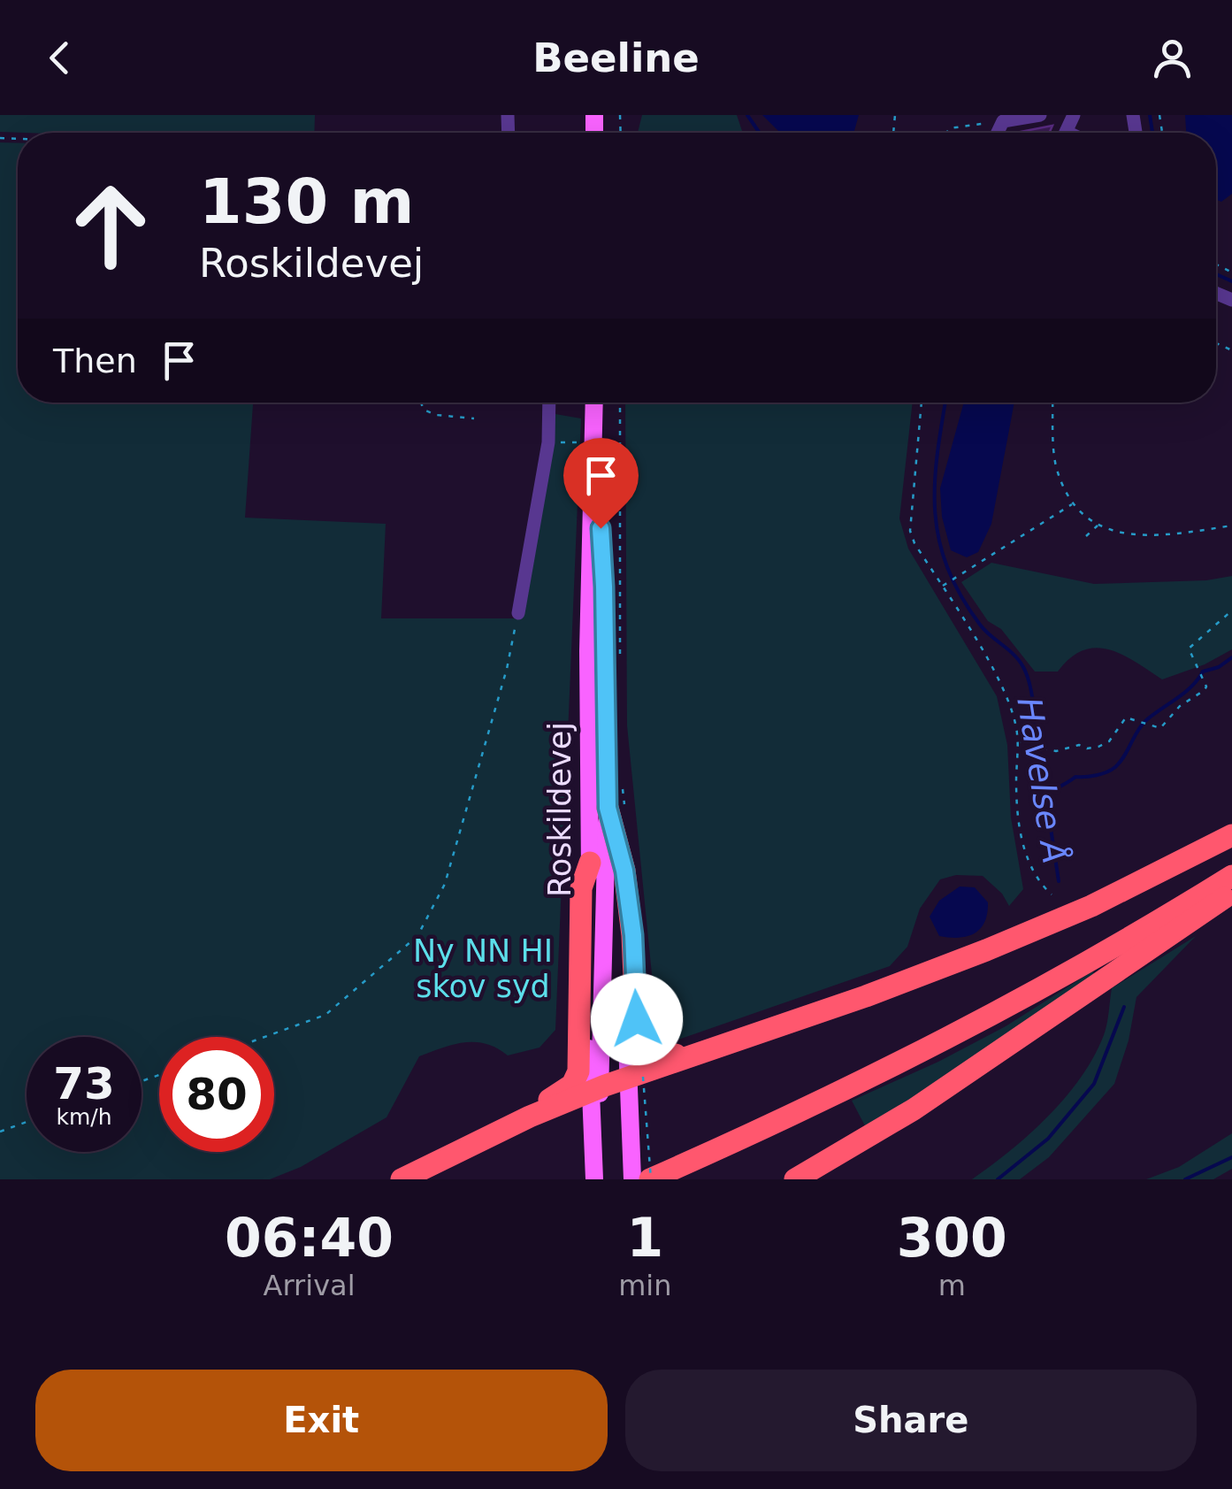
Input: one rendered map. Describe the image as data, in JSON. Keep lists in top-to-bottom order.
{
  "streets": {
    "main road": ["Roskildevej"]
  },
  "water": ["Havelse Å"],
  "parks": ["Ny NN HI skov syd"],
  "page": {
    "header": "Beeline",
    "turn": ["130 m", "Roskildevej"],
    "then": "Then",
    "speed": "73 km/h",
    "limit": "80",
    "eta": [
      "06:40",
      "Arrival",
      "1",
      "min",
      "300",
      "m"
    ],
    "buttons": ["Exit", "Share"]
  }
}
